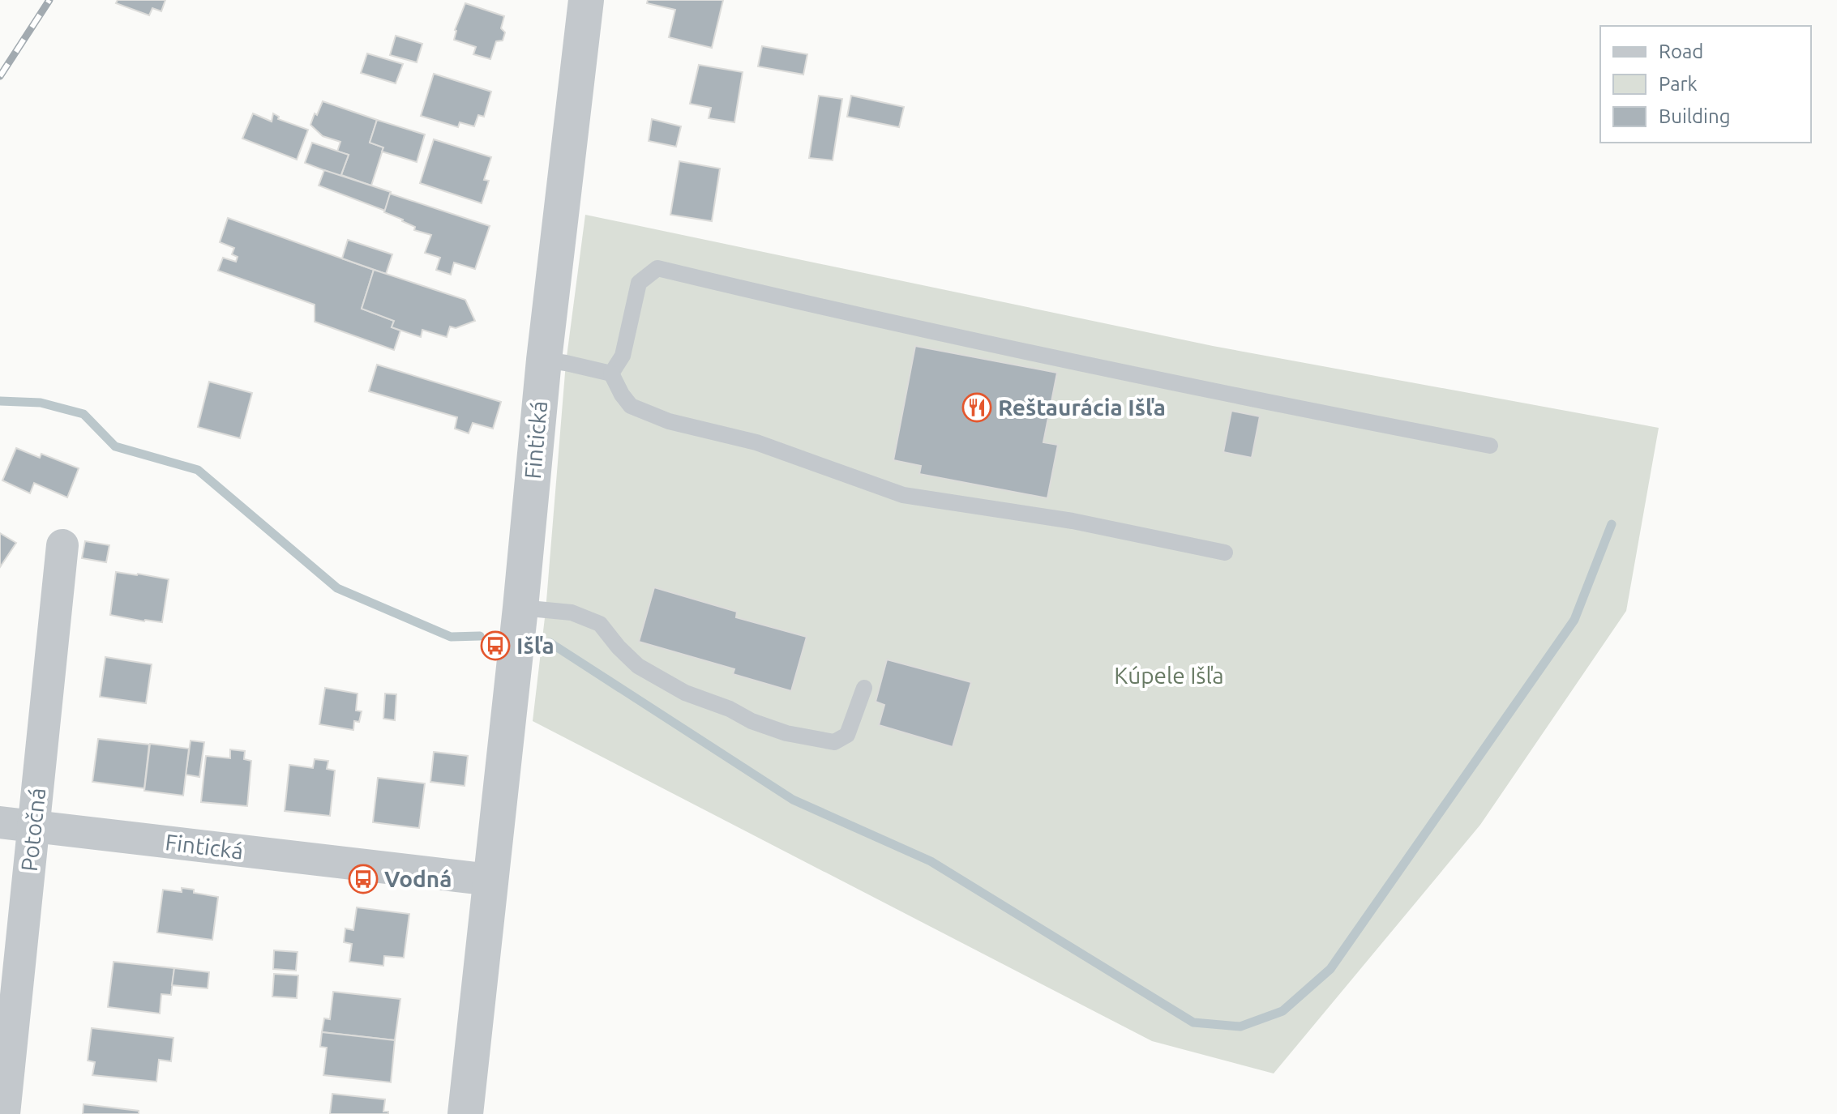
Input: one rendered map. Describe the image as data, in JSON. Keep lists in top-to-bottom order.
{
  "streets": {
    "street": ["Fintická", "Potočná"]
  },
  "crossings": [
    ["Fintická", "Potočná"]
  ],
  "parks": ["Kúpele Išľa"],
  "places": {
    "restaurant": ["Reštaurácia Išľa"],
    "bus stop": ["Išľa", "Vodná"]
  },
  "legend": ["Road", "Park", "Building"]
}
